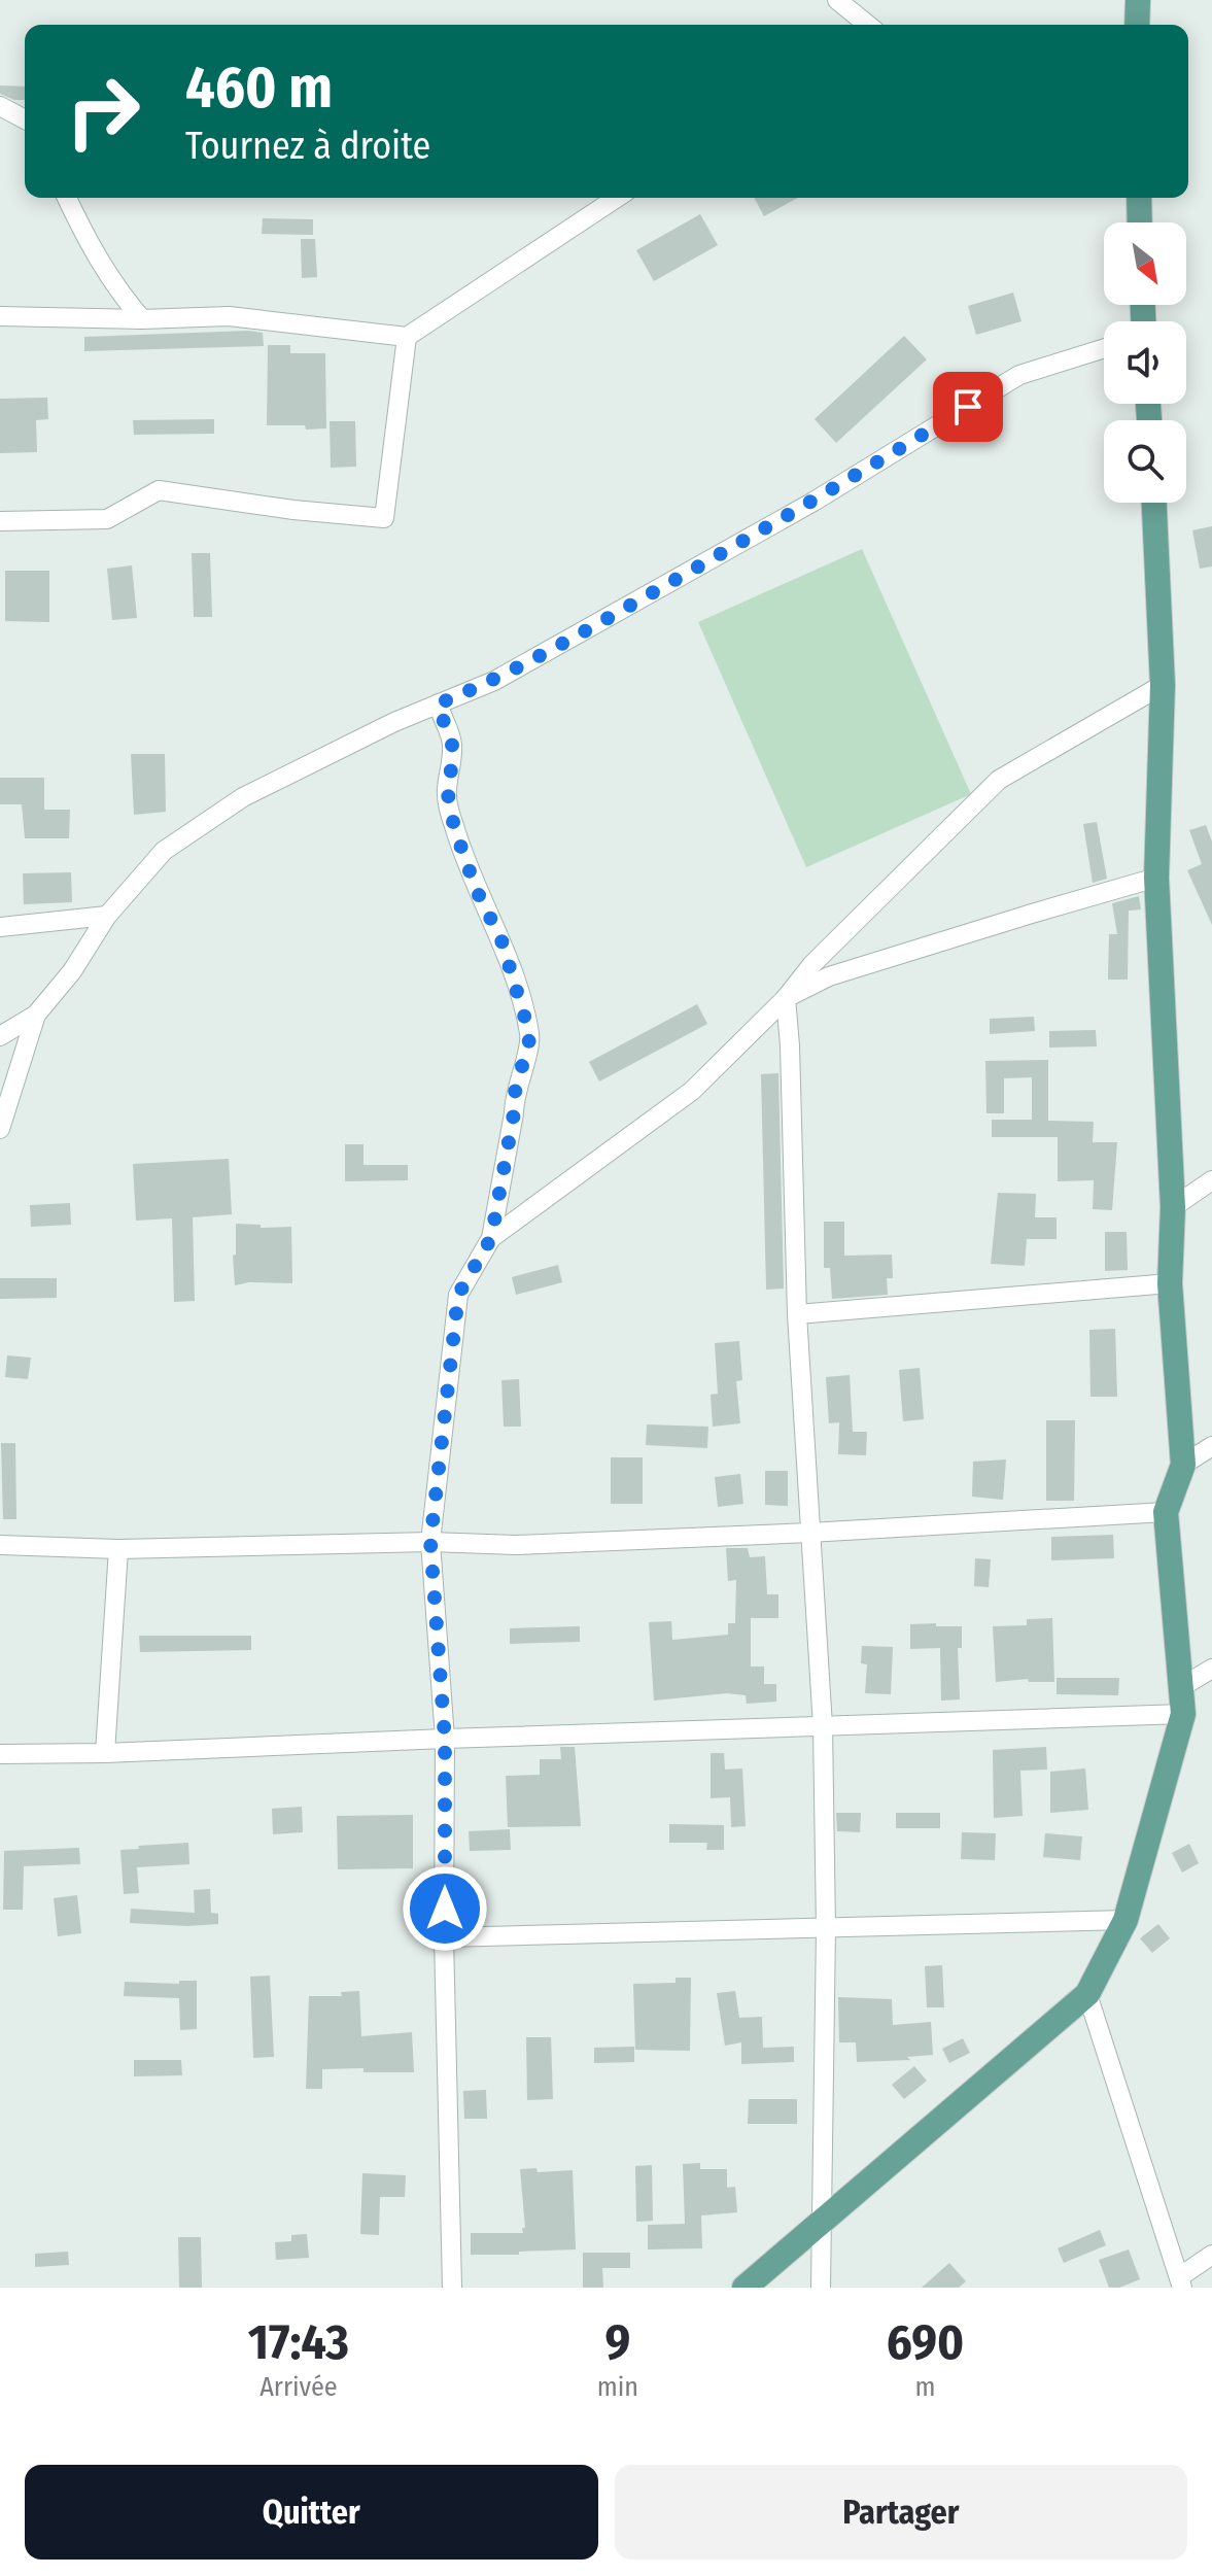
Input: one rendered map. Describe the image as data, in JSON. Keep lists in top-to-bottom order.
{
  "north": "bottom right",
  "page": {
    "turn": ["460 m", "Tournez à droite"],
    "eta": [
      "17:43",
      "Arrivée",
      "9",
      "min",
      "690",
      "m"
    ],
    "buttons": ["Quitter", "Partager"]
  }
}
